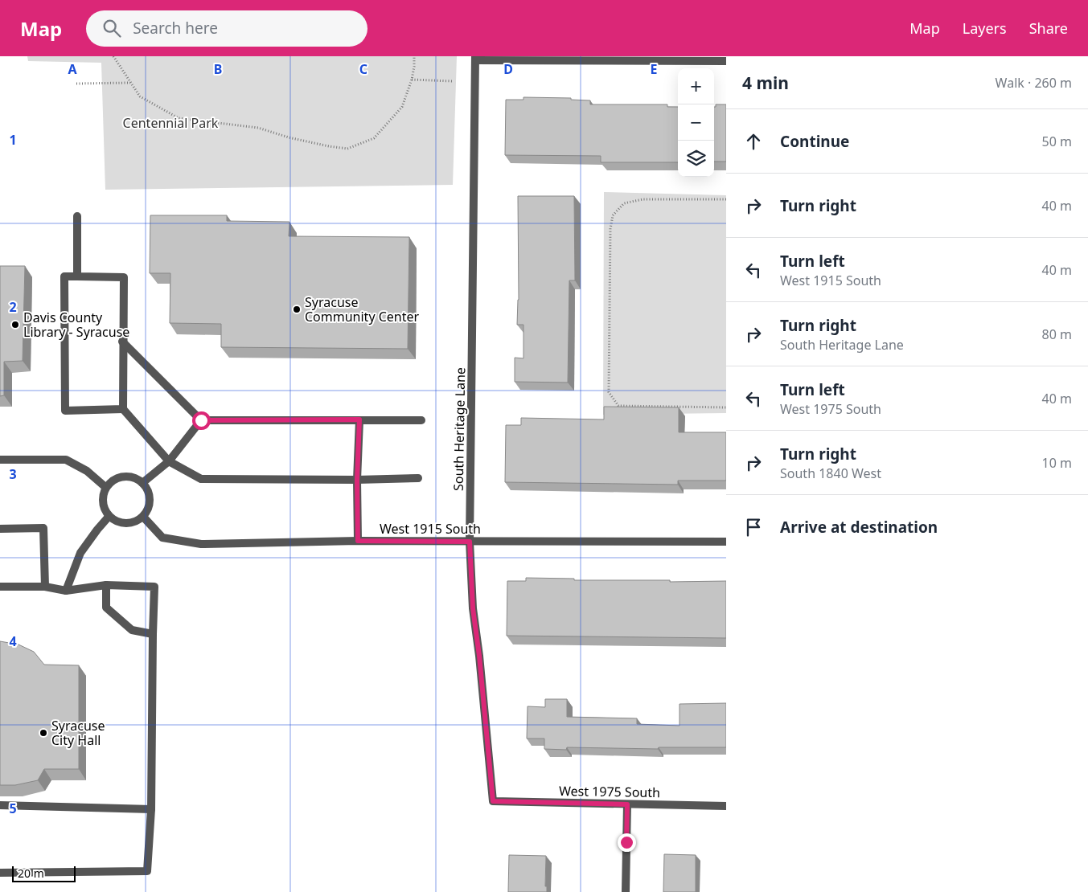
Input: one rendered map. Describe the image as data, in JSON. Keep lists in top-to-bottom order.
{
  "streets": {
    "street": ["South Heritage Lane", "West 1915 South", "West 1975 South"]
  },
  "crossings": [
    ["South Heritage Lane", "West 1915 South"],
    ["South Heritage Lane", "West 1975 South"]
  ],
  "parks": ["Centennial Park"],
  "places": ["Syracuse Community Center", "Davis County Library - Syracuse", "Syracuse City Hall"],
  "scale_bar": "20 m",
  "page": {
    "header": "Map",
    "search": "Search here",
    "nav": ["Map", "Layers", "Share"],
    "heading": ["4 min", "Walk · 260 m"],
    "map_buttons": ["+", "−"],
    "list": [
      ["Continue", "50 m"],
      ["Turn right", "40 m"],
      ["Turn left", "West 1915 South", "40 m"],
      ["Turn right", "South Heritage Lane", "80 m"],
      ["Turn left", "West 1975 South", "40 m"],
      ["Turn right", "South 1840 West", "10 m"],
      "Arrive at destination"
    ],
    "scale": "20 m"
  },
  "grid": {
    "columns": [
      "A",
      "B",
      "C",
      "D",
      "E"
    ],
    "rows": [
      "1",
      "2",
      "3",
      "4",
      "5"
    ]
  }
}
